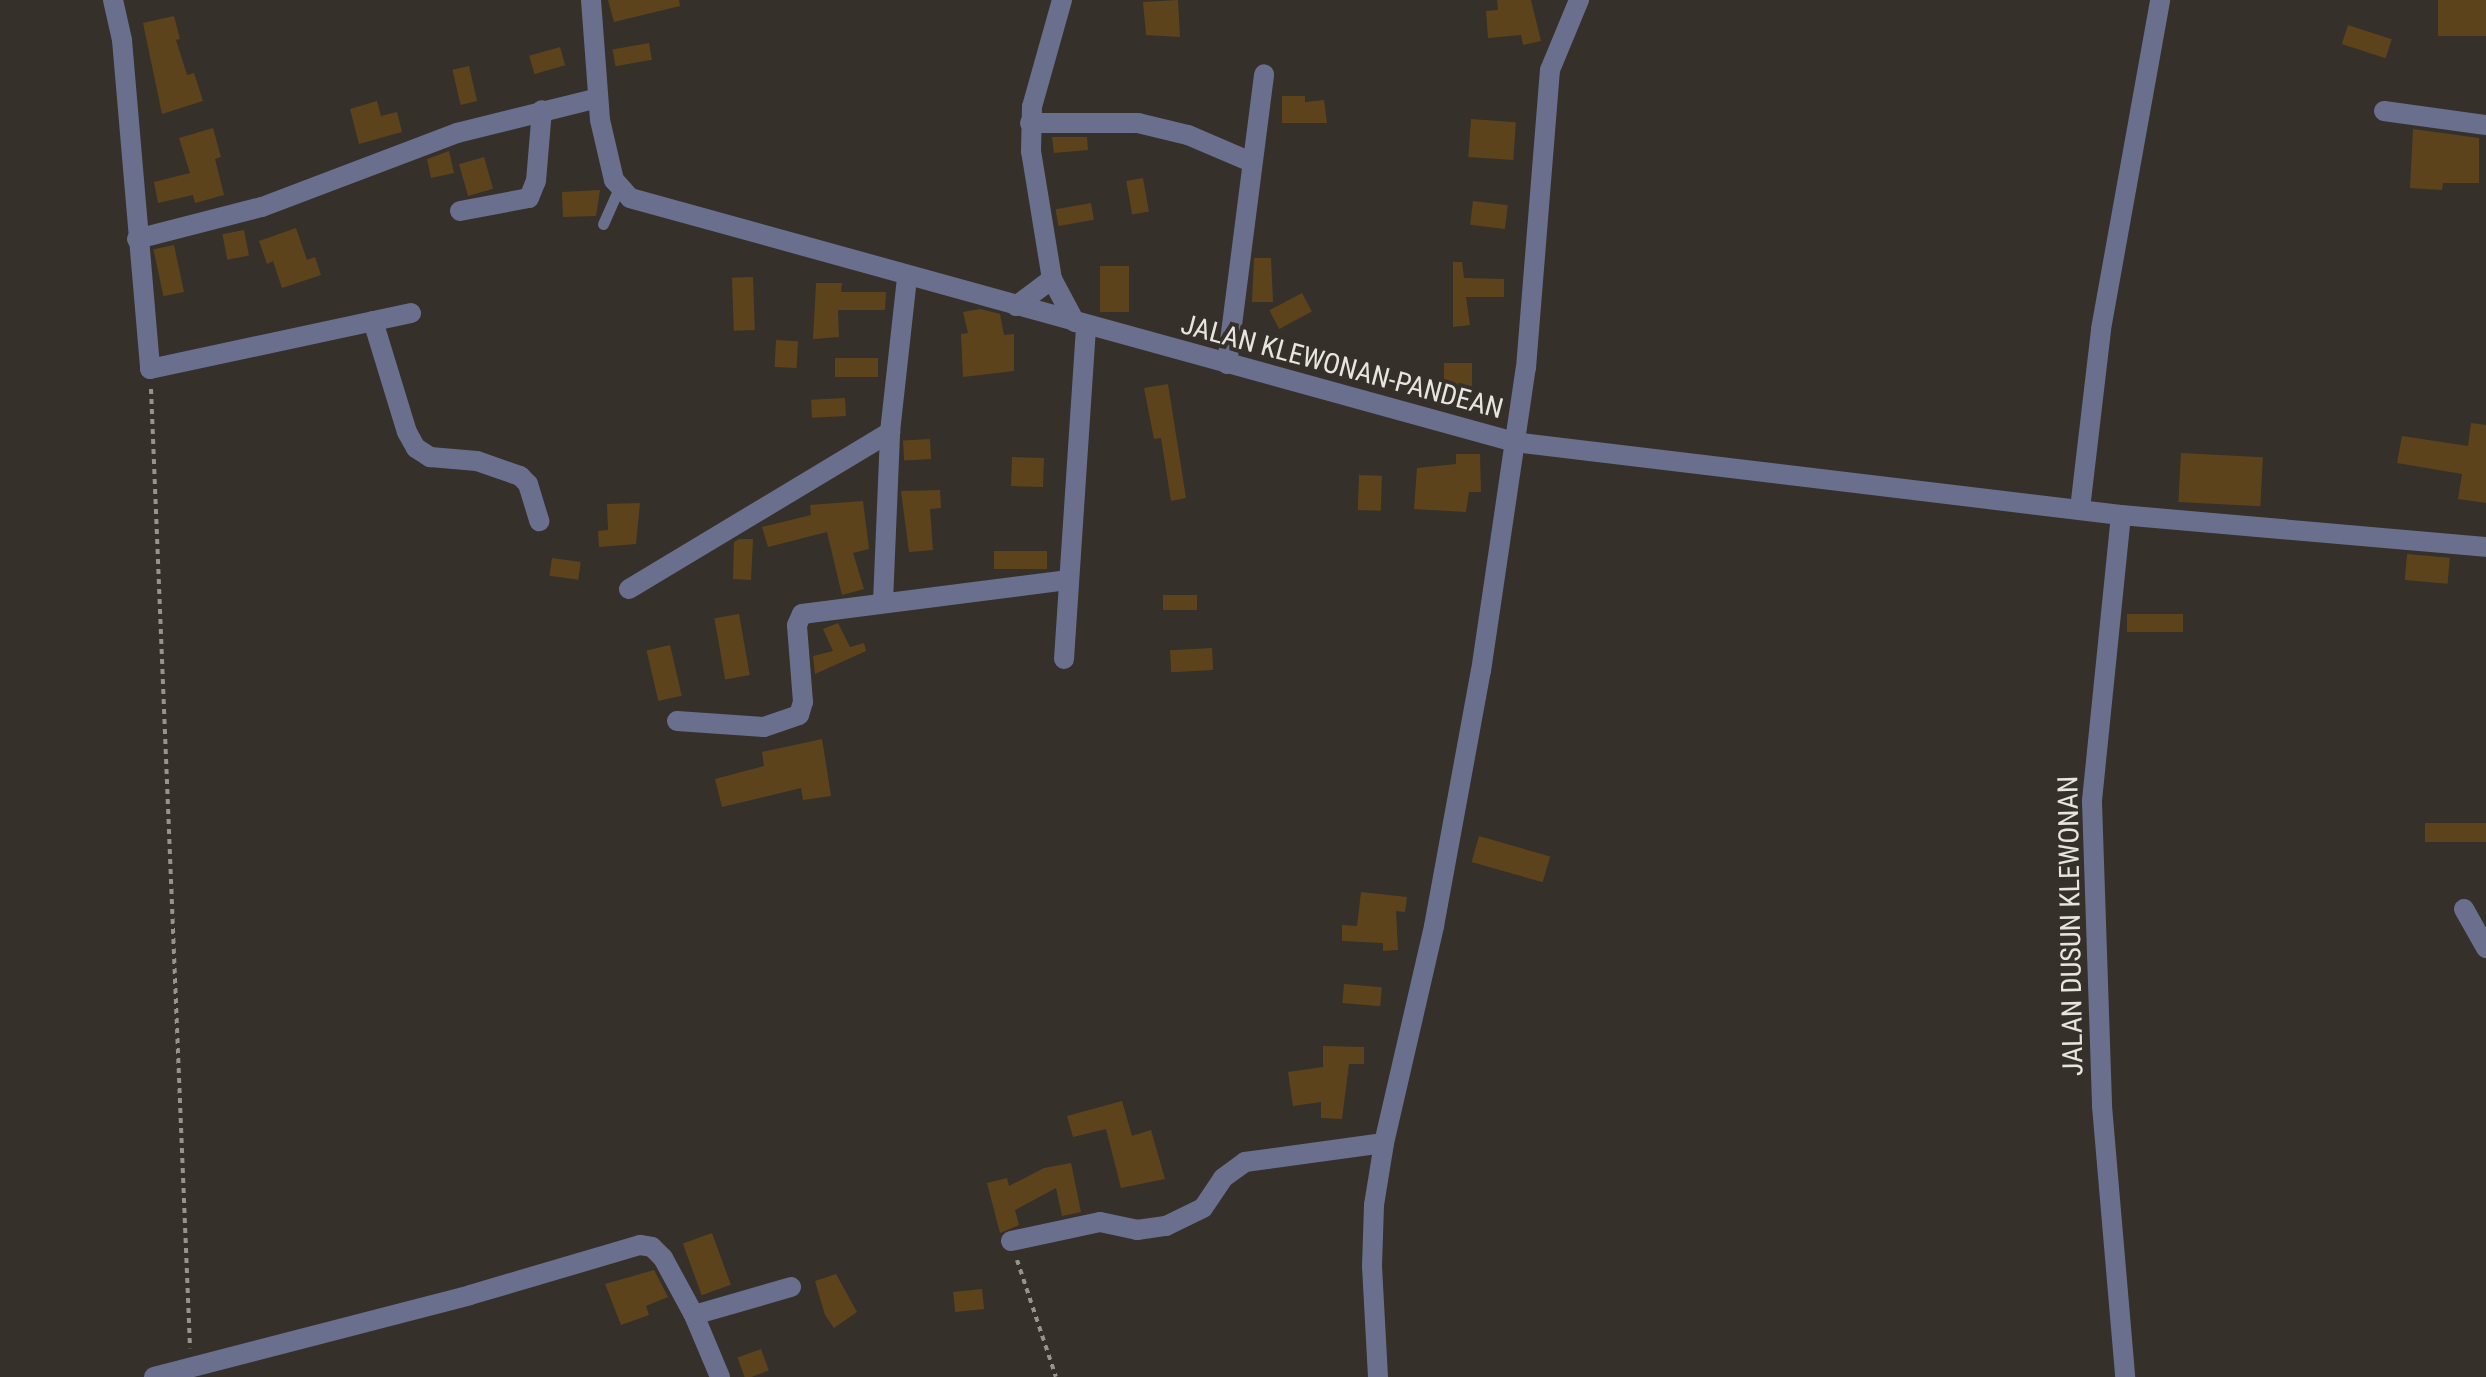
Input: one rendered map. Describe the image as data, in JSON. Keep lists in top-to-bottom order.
{
  "streets": {
    "street": ["JALAN KLEWONAN-PANDEAN", "JALAN DUSUN KLEWONAN"]
  }
}
